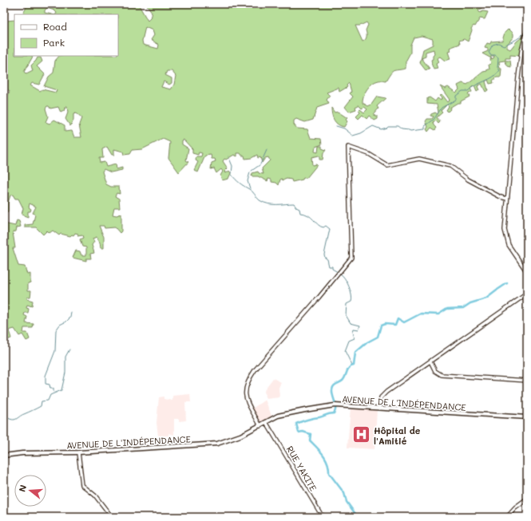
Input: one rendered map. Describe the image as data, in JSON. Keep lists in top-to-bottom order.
{
  "streets": {
    "main road": ["AVENUE DE L'INDÉPENDANCE"],
    "street": ["RUE YAKITE"]
  },
  "crossings": [
    ["AVENUE DE L'INDÉPENDANCE", "RUE YAKITE"]
  ],
  "places": {
    "hospital": ["Hôpital de l'Amitié"]
  },
  "legend": ["Road", "Park"],
  "north": "left"
}
